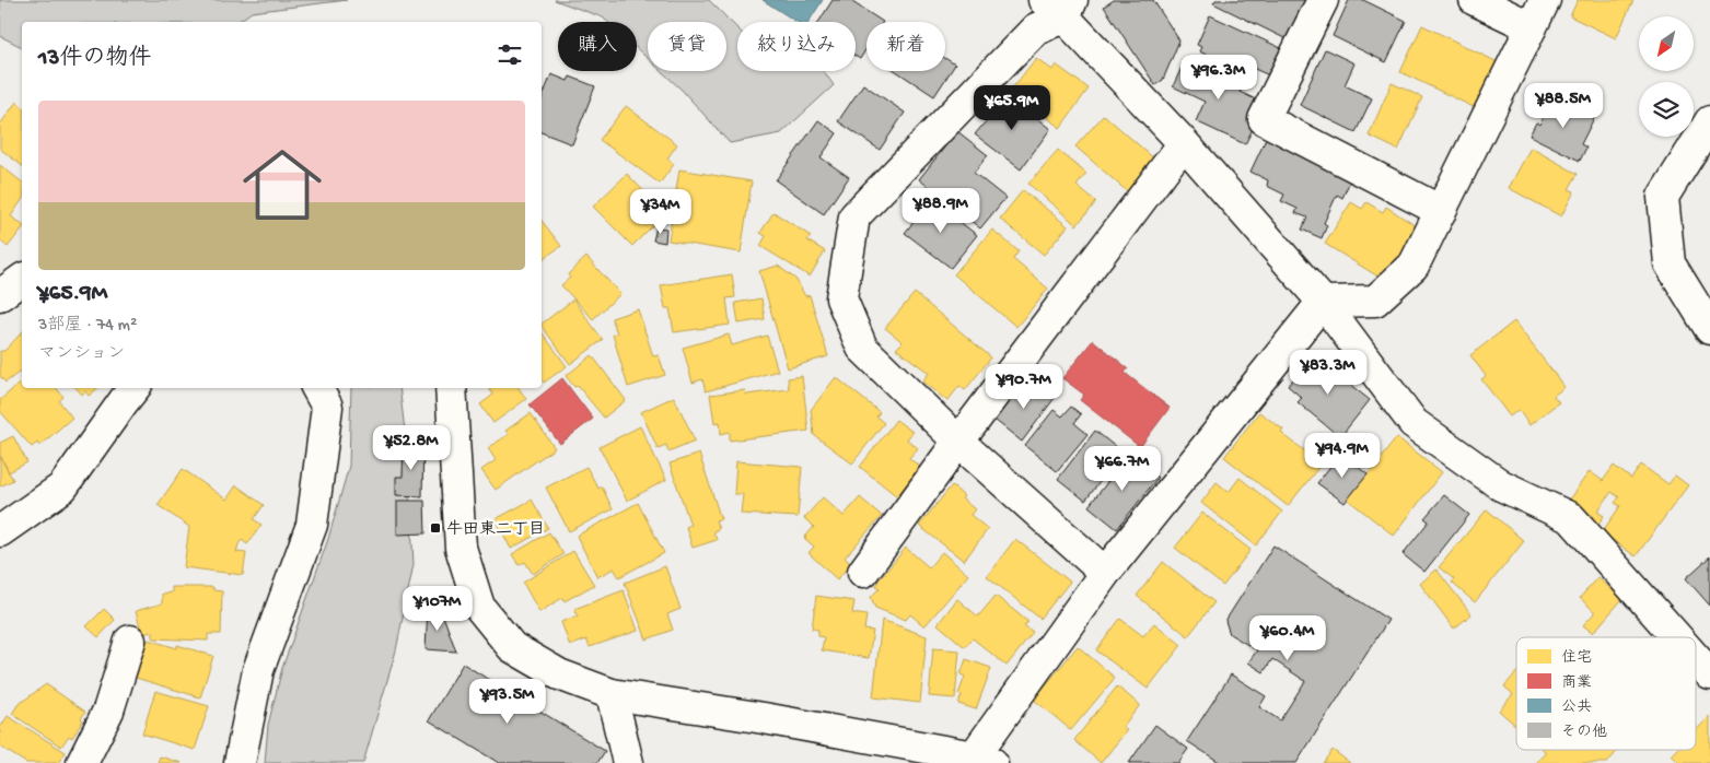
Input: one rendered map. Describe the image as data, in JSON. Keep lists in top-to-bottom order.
{
  "places": {
    "transit": ["牛田東二丁目"]
  },
  "legend": [
    "住宅",
    "商業",
    "公共",
    "その他"
  ],
  "north": "bottom left",
  "page": {
    "chip": [
      "購入",
      "賃貸",
      "絞り込み",
      "新着"
    ],
    "heading": "13件の物件",
    "price": [
      "¥96.3M",
      "¥88.5M",
      "¥65.9M",
      "¥88.9M",
      "¥34M",
      "¥83.3M",
      "¥90.7M",
      "¥52.8M",
      "¥94.9M",
      "¥66.7M",
      "¥107M",
      "¥60.4M",
      "¥93.5M"
    ],
    "list": [
      {
        "name": "¥65.9M",
        "note": "3部屋 · 74 m² · マンション"
      }
    ]
  }
}
